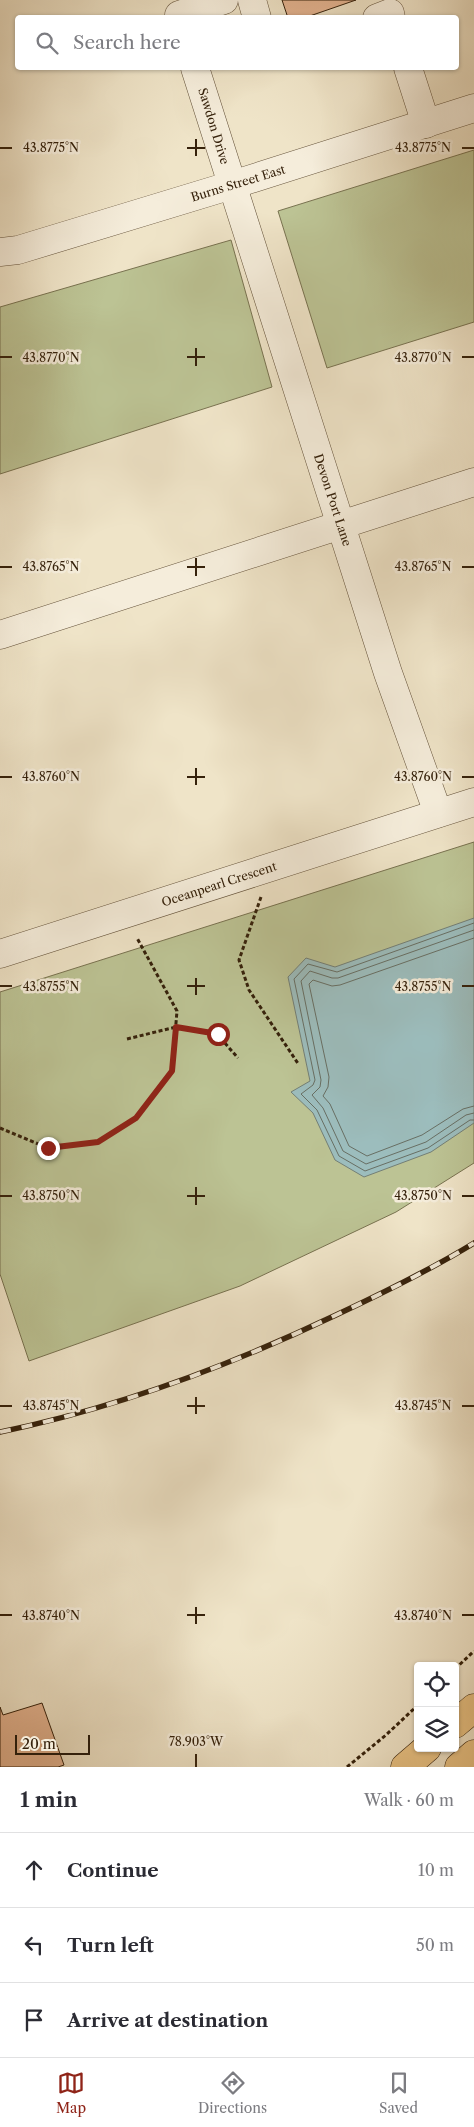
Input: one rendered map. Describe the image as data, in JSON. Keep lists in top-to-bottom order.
{
  "streets": {
    "street": [
      "Sawdon Drive",
      "Burns Street East",
      "Devon Port Lane",
      "Oceanpearl Crescent"
    ]
  },
  "crossings": [
    ["Sawdon Drive", "Burns Street East"],
    ["Sawdon Drive", "Devon Port Lane"],
    ["Burns Street East", "Devon Port Lane"],
    ["Devon Port Lane", "Oceanpearl Crescent"]
  ],
  "scale_bar": "20 m",
  "page": {
    "search": "Search here",
    "scale": "20 m",
    "heading": ["1 min", "Walk · 60 m"],
    "list": [
      ["Continue", "10 m"],
      ["Turn left", "50 m"],
      "Arrive at destination"
    ],
    "nav": ["Map", "Directions", "Saved"]
  },
  "coordinates": [
    "43.8775°N",
    "43.8770°N",
    "43.8765°N",
    "43.8760°N",
    "43.8755°N",
    "43.8750°N",
    "43.8745°N",
    "43.8740°N",
    "78.903°W"
  ]
}
